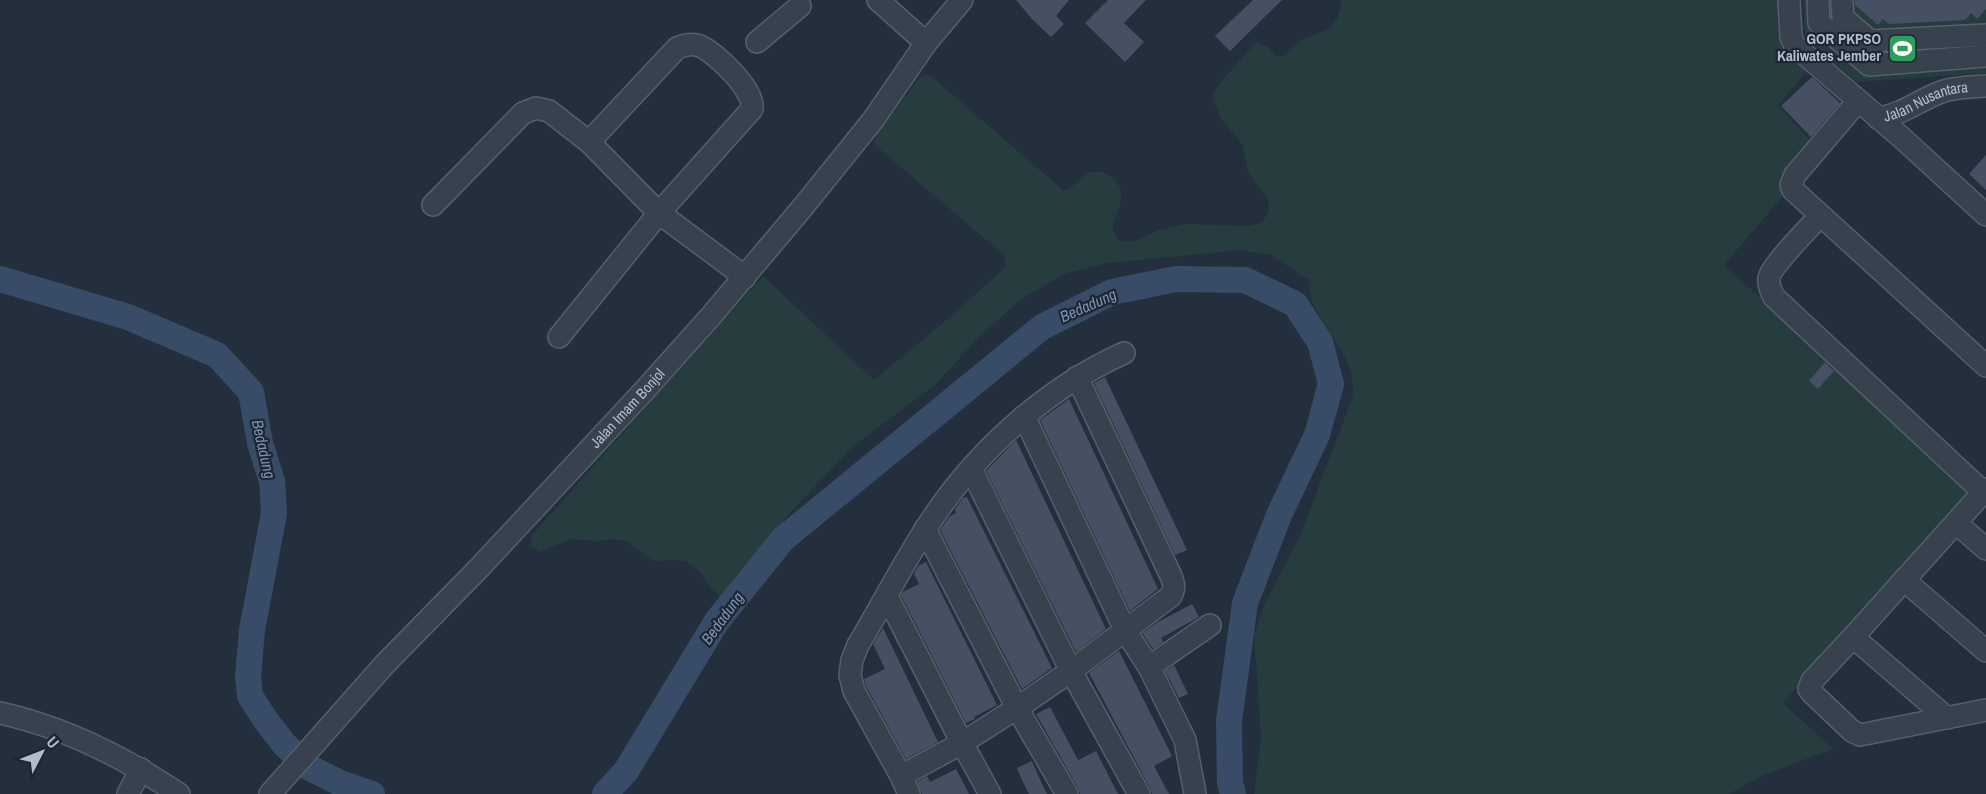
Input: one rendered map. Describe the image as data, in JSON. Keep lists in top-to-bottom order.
{
  "streets": {
    "street": ["Jalan Nusantara", "Jalan Imam Bonjol"]
  },
  "water": ["Bedadung"],
  "places": {
    "sports": ["GOR PKPSO Kaliwates Jember"]
  },
  "north": "top right"
}
